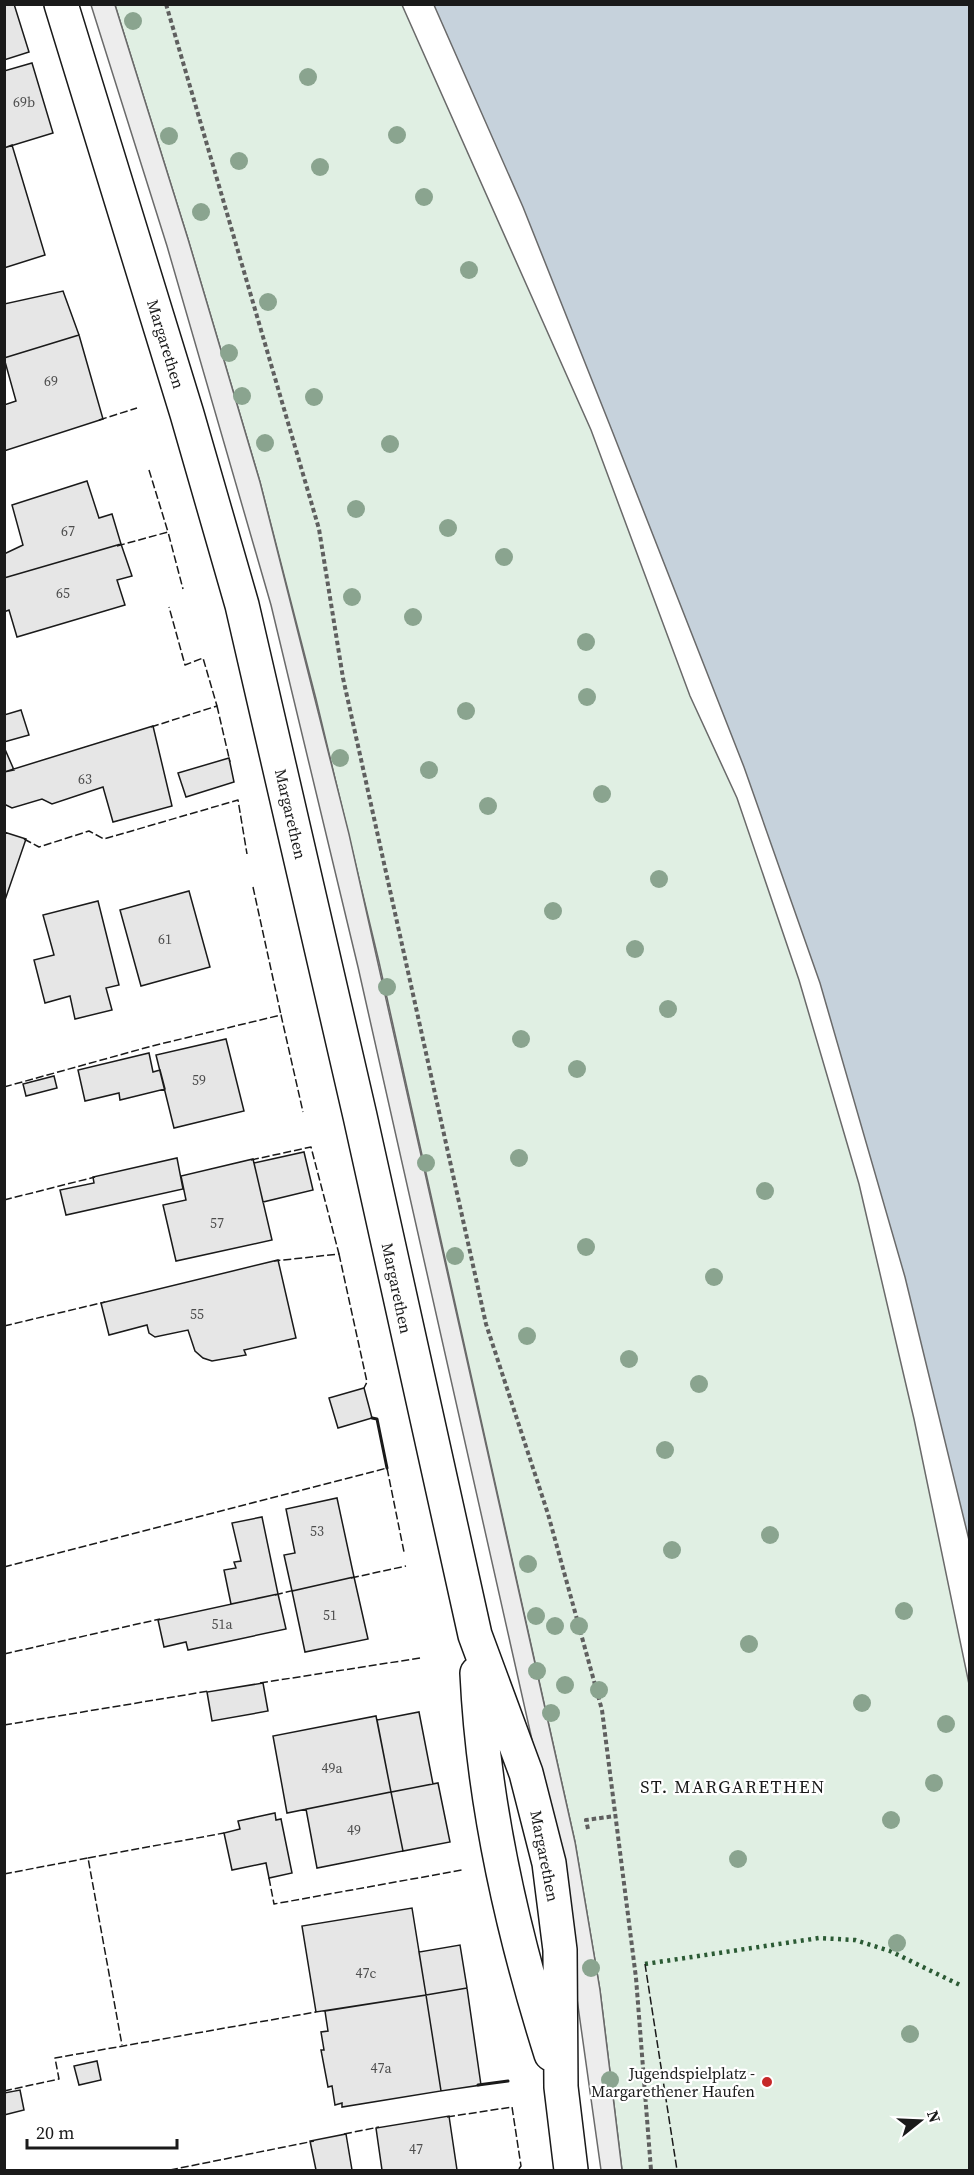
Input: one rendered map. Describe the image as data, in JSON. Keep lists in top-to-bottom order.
{
  "streets": {
    "main road": ["Margarethen"]
  },
  "districts": ["ST. MARGARETHEN"],
  "places": ["Jugendspielplatz - Margarethener Haufen"],
  "house_numbers": [
    "69b",
    "69",
    "67",
    "65",
    "63",
    "61",
    "59",
    "57",
    "55",
    "53",
    "51",
    "51a",
    "49a",
    "49",
    "47c",
    "47a",
    "47"
  ],
  "scale_bar": "20 m",
  "north": "right"
}
